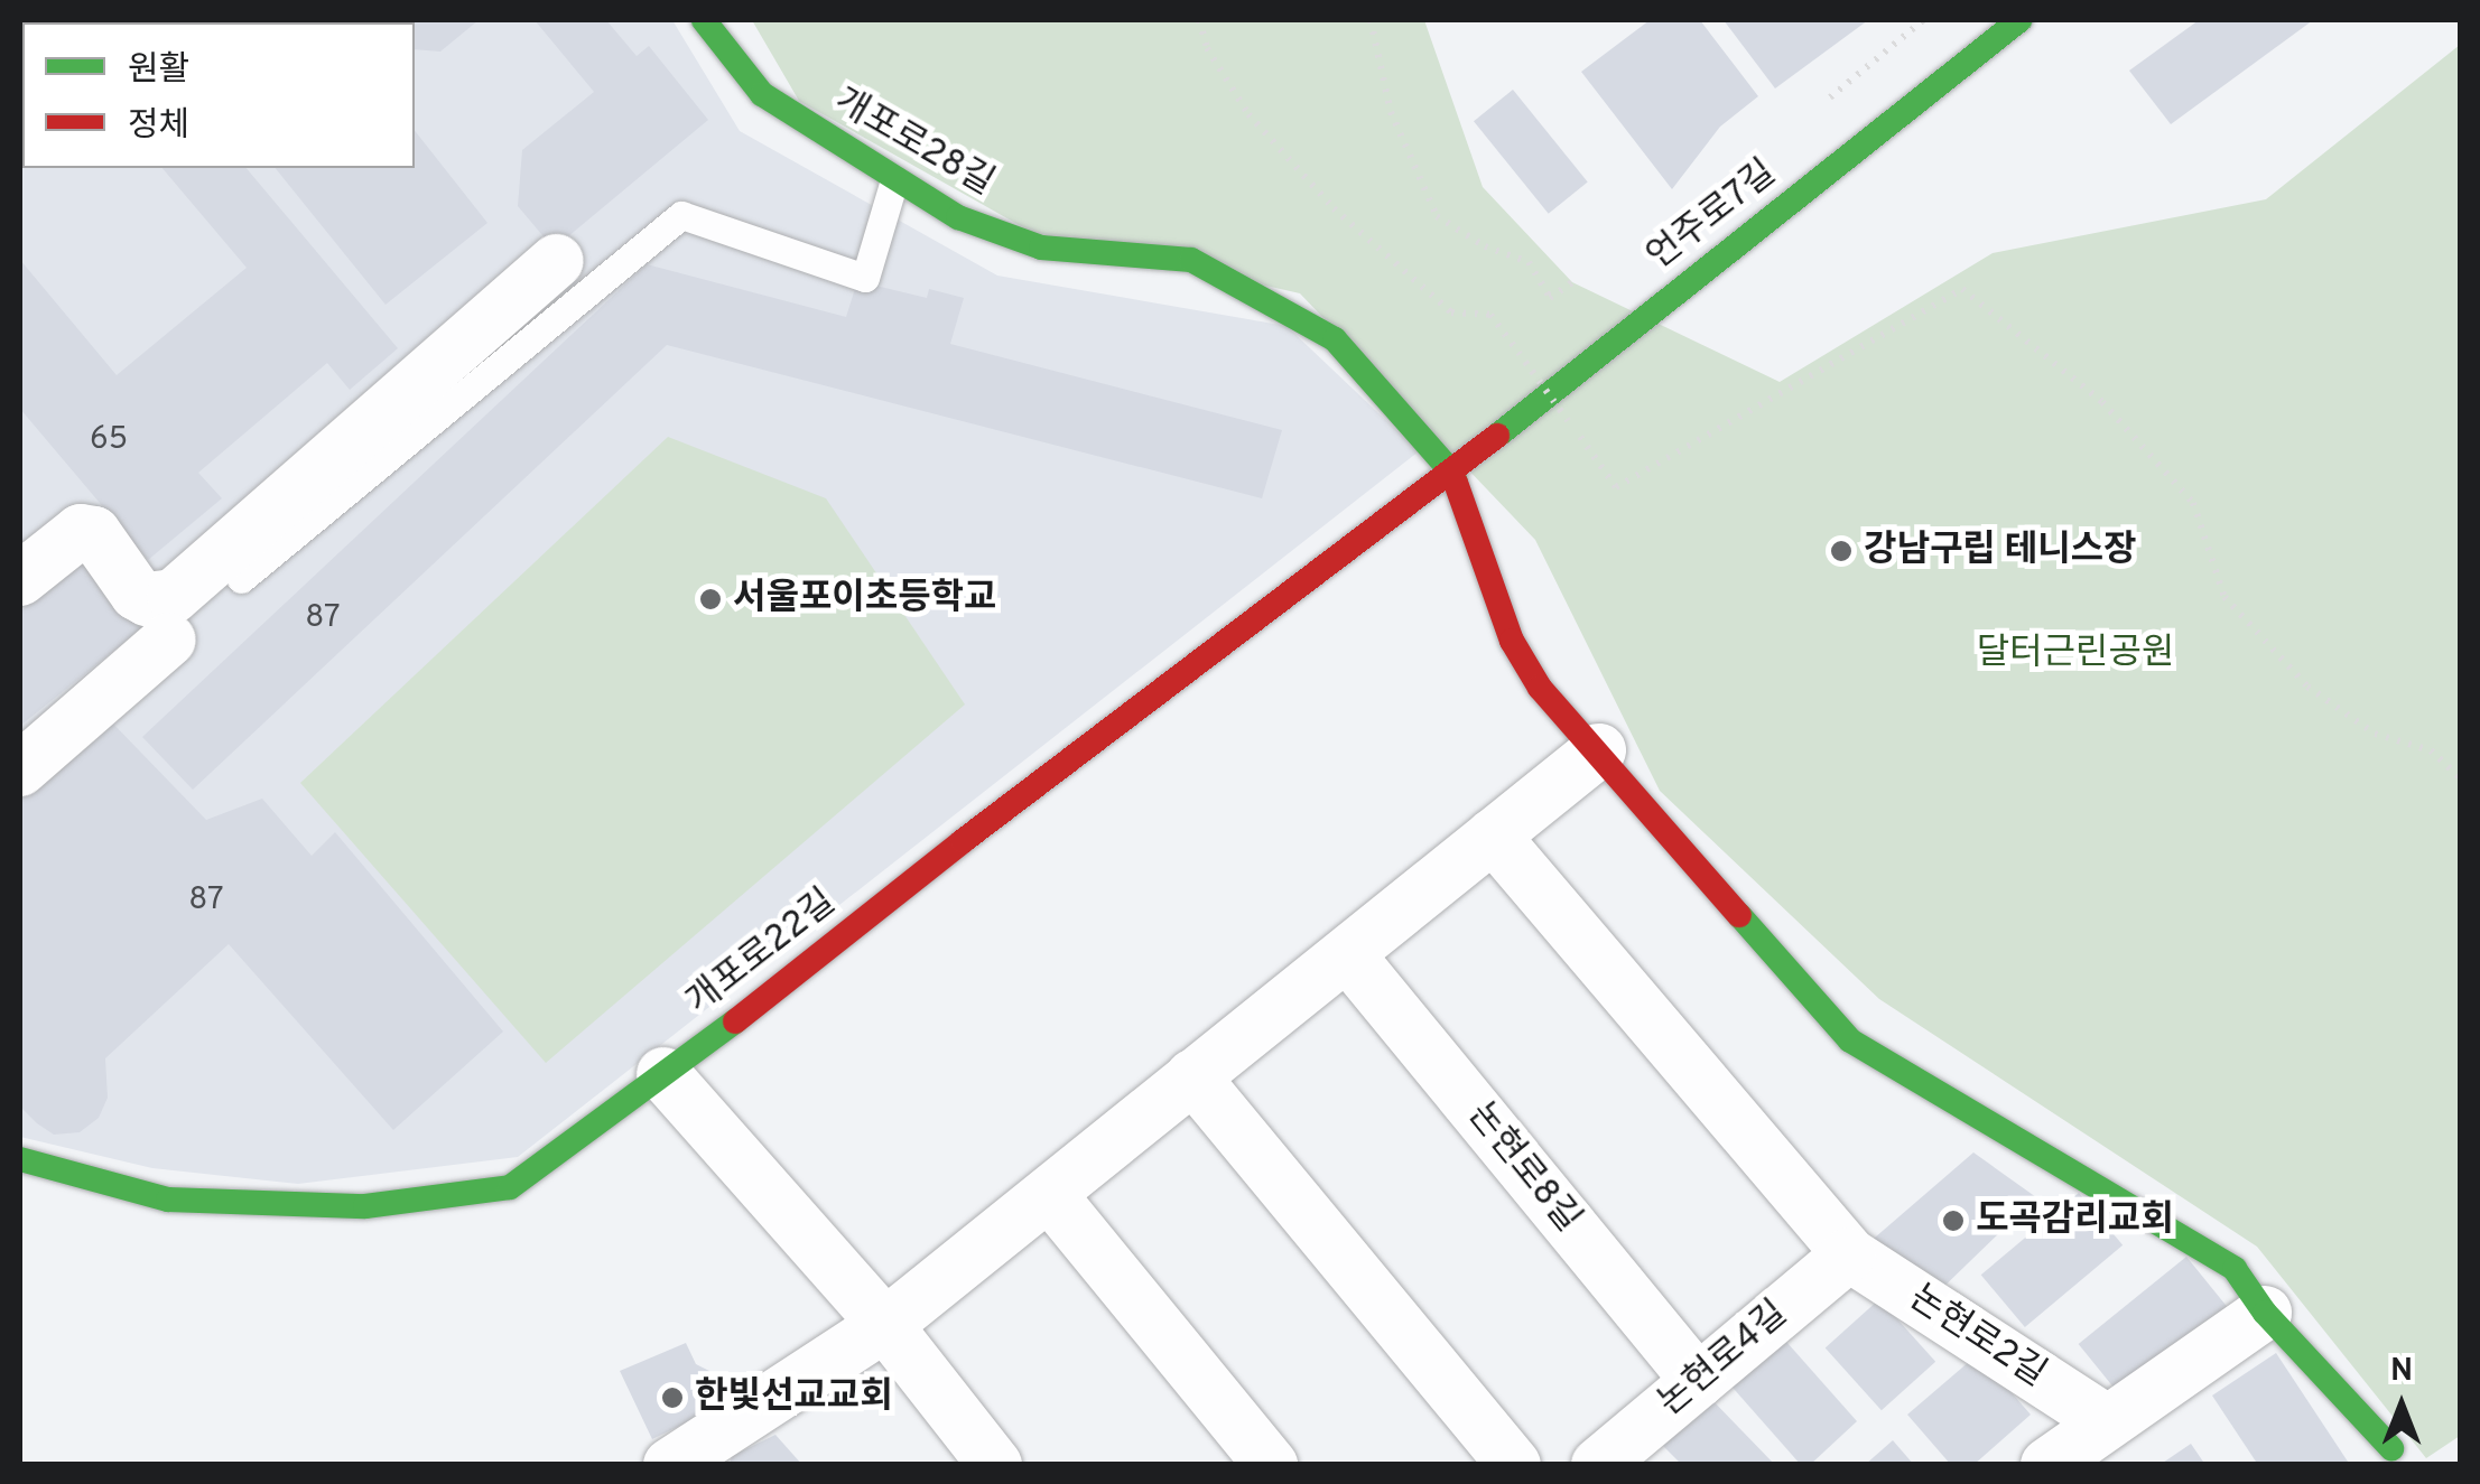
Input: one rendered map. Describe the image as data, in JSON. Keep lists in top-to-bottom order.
{
  "streets": {
    "street": [
      "개포로28길",
      "언주로7길",
      "개포로22길",
      "논현로8길",
      "논현로2길",
      "논현로4길"
    ]
  },
  "crossings": [
    ["개포로28길", "언주로7길"],
    ["개포로28길", "개포로22길"],
    ["언주로7길", "개포로22길"],
    ["논현로8길", "논현로4길"],
    ["논현로2길", "논현로4길"]
  ],
  "parks": ["달터근린공원"],
  "places": [
    "강남구립 테니스장",
    "서울포이초등학교",
    "도곡감리교회",
    "한빛선교교회"
  ],
  "house_numbers": ["65", "87", "87"],
  "legend": ["원활", "정체"],
  "north": "top"
}
